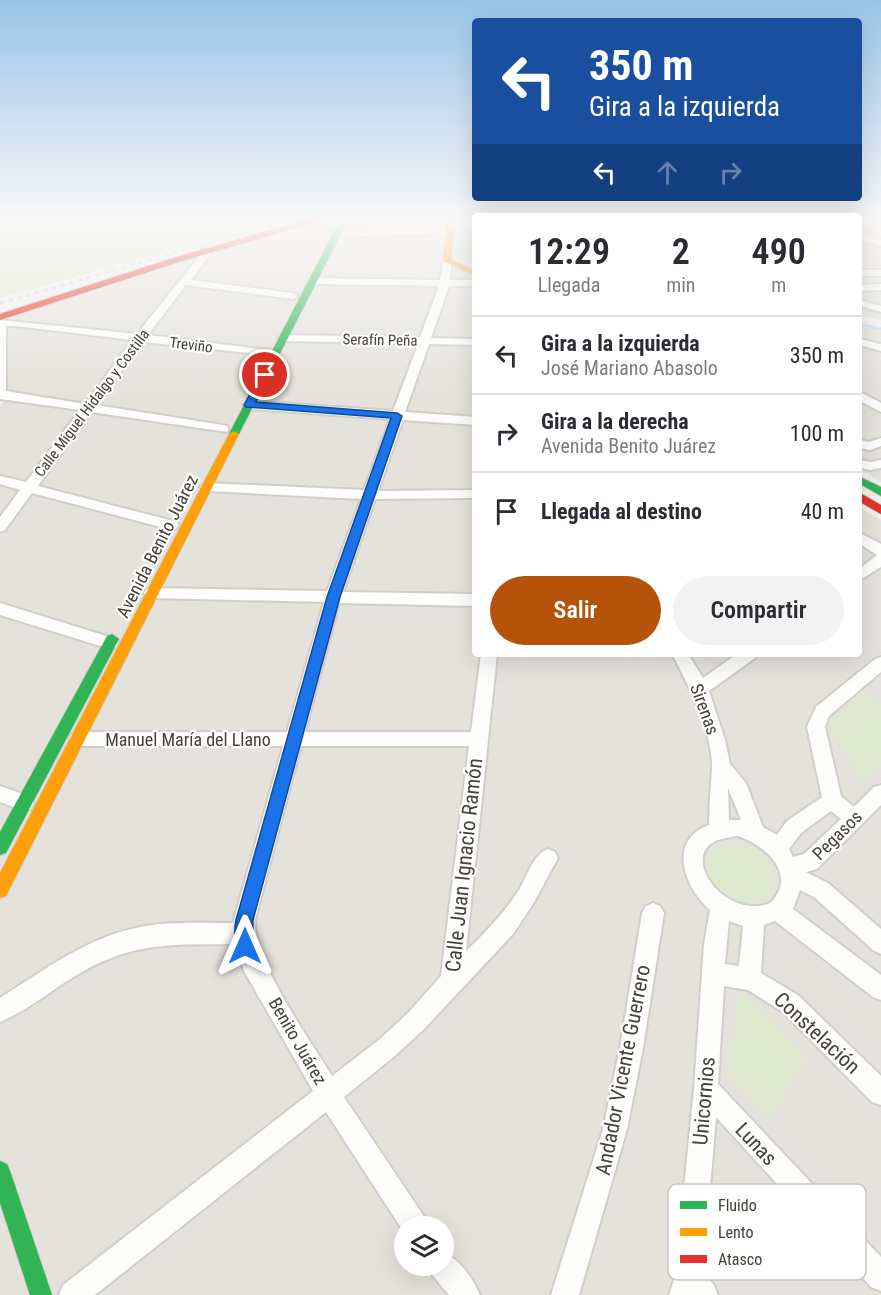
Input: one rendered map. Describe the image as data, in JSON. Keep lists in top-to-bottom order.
{
  "streets": {
    "main road": ["Avenida Benito Juárez"],
    "street": [
      "Serafín Peña",
      "Treviño",
      "Calle Miguel Hidalgo y Costilla",
      "Sirenas",
      "Manuel María del Llano",
      "Pegasos",
      "Calle Juan Ignacio Ramón",
      "Constelación",
      "Benito Juárez",
      "Andador Vicente Guerrero",
      "Unicornios",
      "Lunas"
    ]
  },
  "crossings": [
    ["Serafín Peña", "Avenida Benito Juárez"],
    ["Serafín Peña", "Benito Juárez"],
    ["Treviño", "Calle Miguel Hidalgo y Costilla"],
    ["Treviño", "Avenida Benito Juárez"],
    ["Avenida Benito Juárez", "Manuel María del Llano"],
    ["Sirenas", "Pegasos"],
    ["Sirenas", "Unicornios"],
    ["Manuel María del Llano", "Calle Juan Ignacio Ramón"],
    ["Manuel María del Llano", "Benito Juárez"],
    ["Pegasos", "Unicornios"],
    ["Calle Juan Ignacio Ramón", "Benito Juárez"],
    ["Constelación", "Unicornios"],
    ["Unicornios", "Lunas"]
  ],
  "legend": ["Fluido", "Lento", "Atasco"],
  "page": {
    "turn": ["350 m", "Gira a la izquierda"],
    "eta": [
      "12:29",
      "Llegada",
      "2",
      "min",
      "490",
      "m"
    ],
    "list": [
      {
        "name": "Gira a la izquierda",
        "note": "José Mariano Abasolo",
        "value": "350 m"
      },
      {
        "name": "Gira a la derecha",
        "note": "Avenida Benito Juárez",
        "value": "100 m"
      },
      {
        "name": "Llegada al destino",
        "value": "40 m"
      }
    ],
    "buttons": ["Salir", "Compartir"]
  }
}
